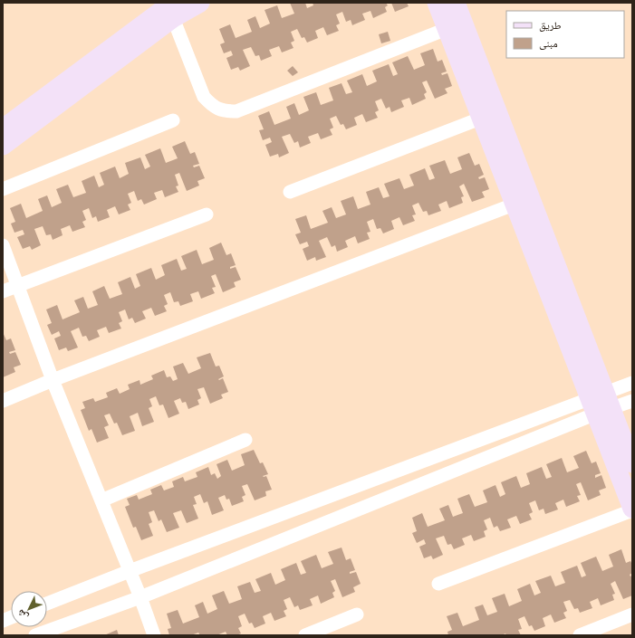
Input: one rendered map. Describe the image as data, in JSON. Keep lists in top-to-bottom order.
{
  "legend": ["طريق", "مبنى"],
  "north": "bottom left"
}
